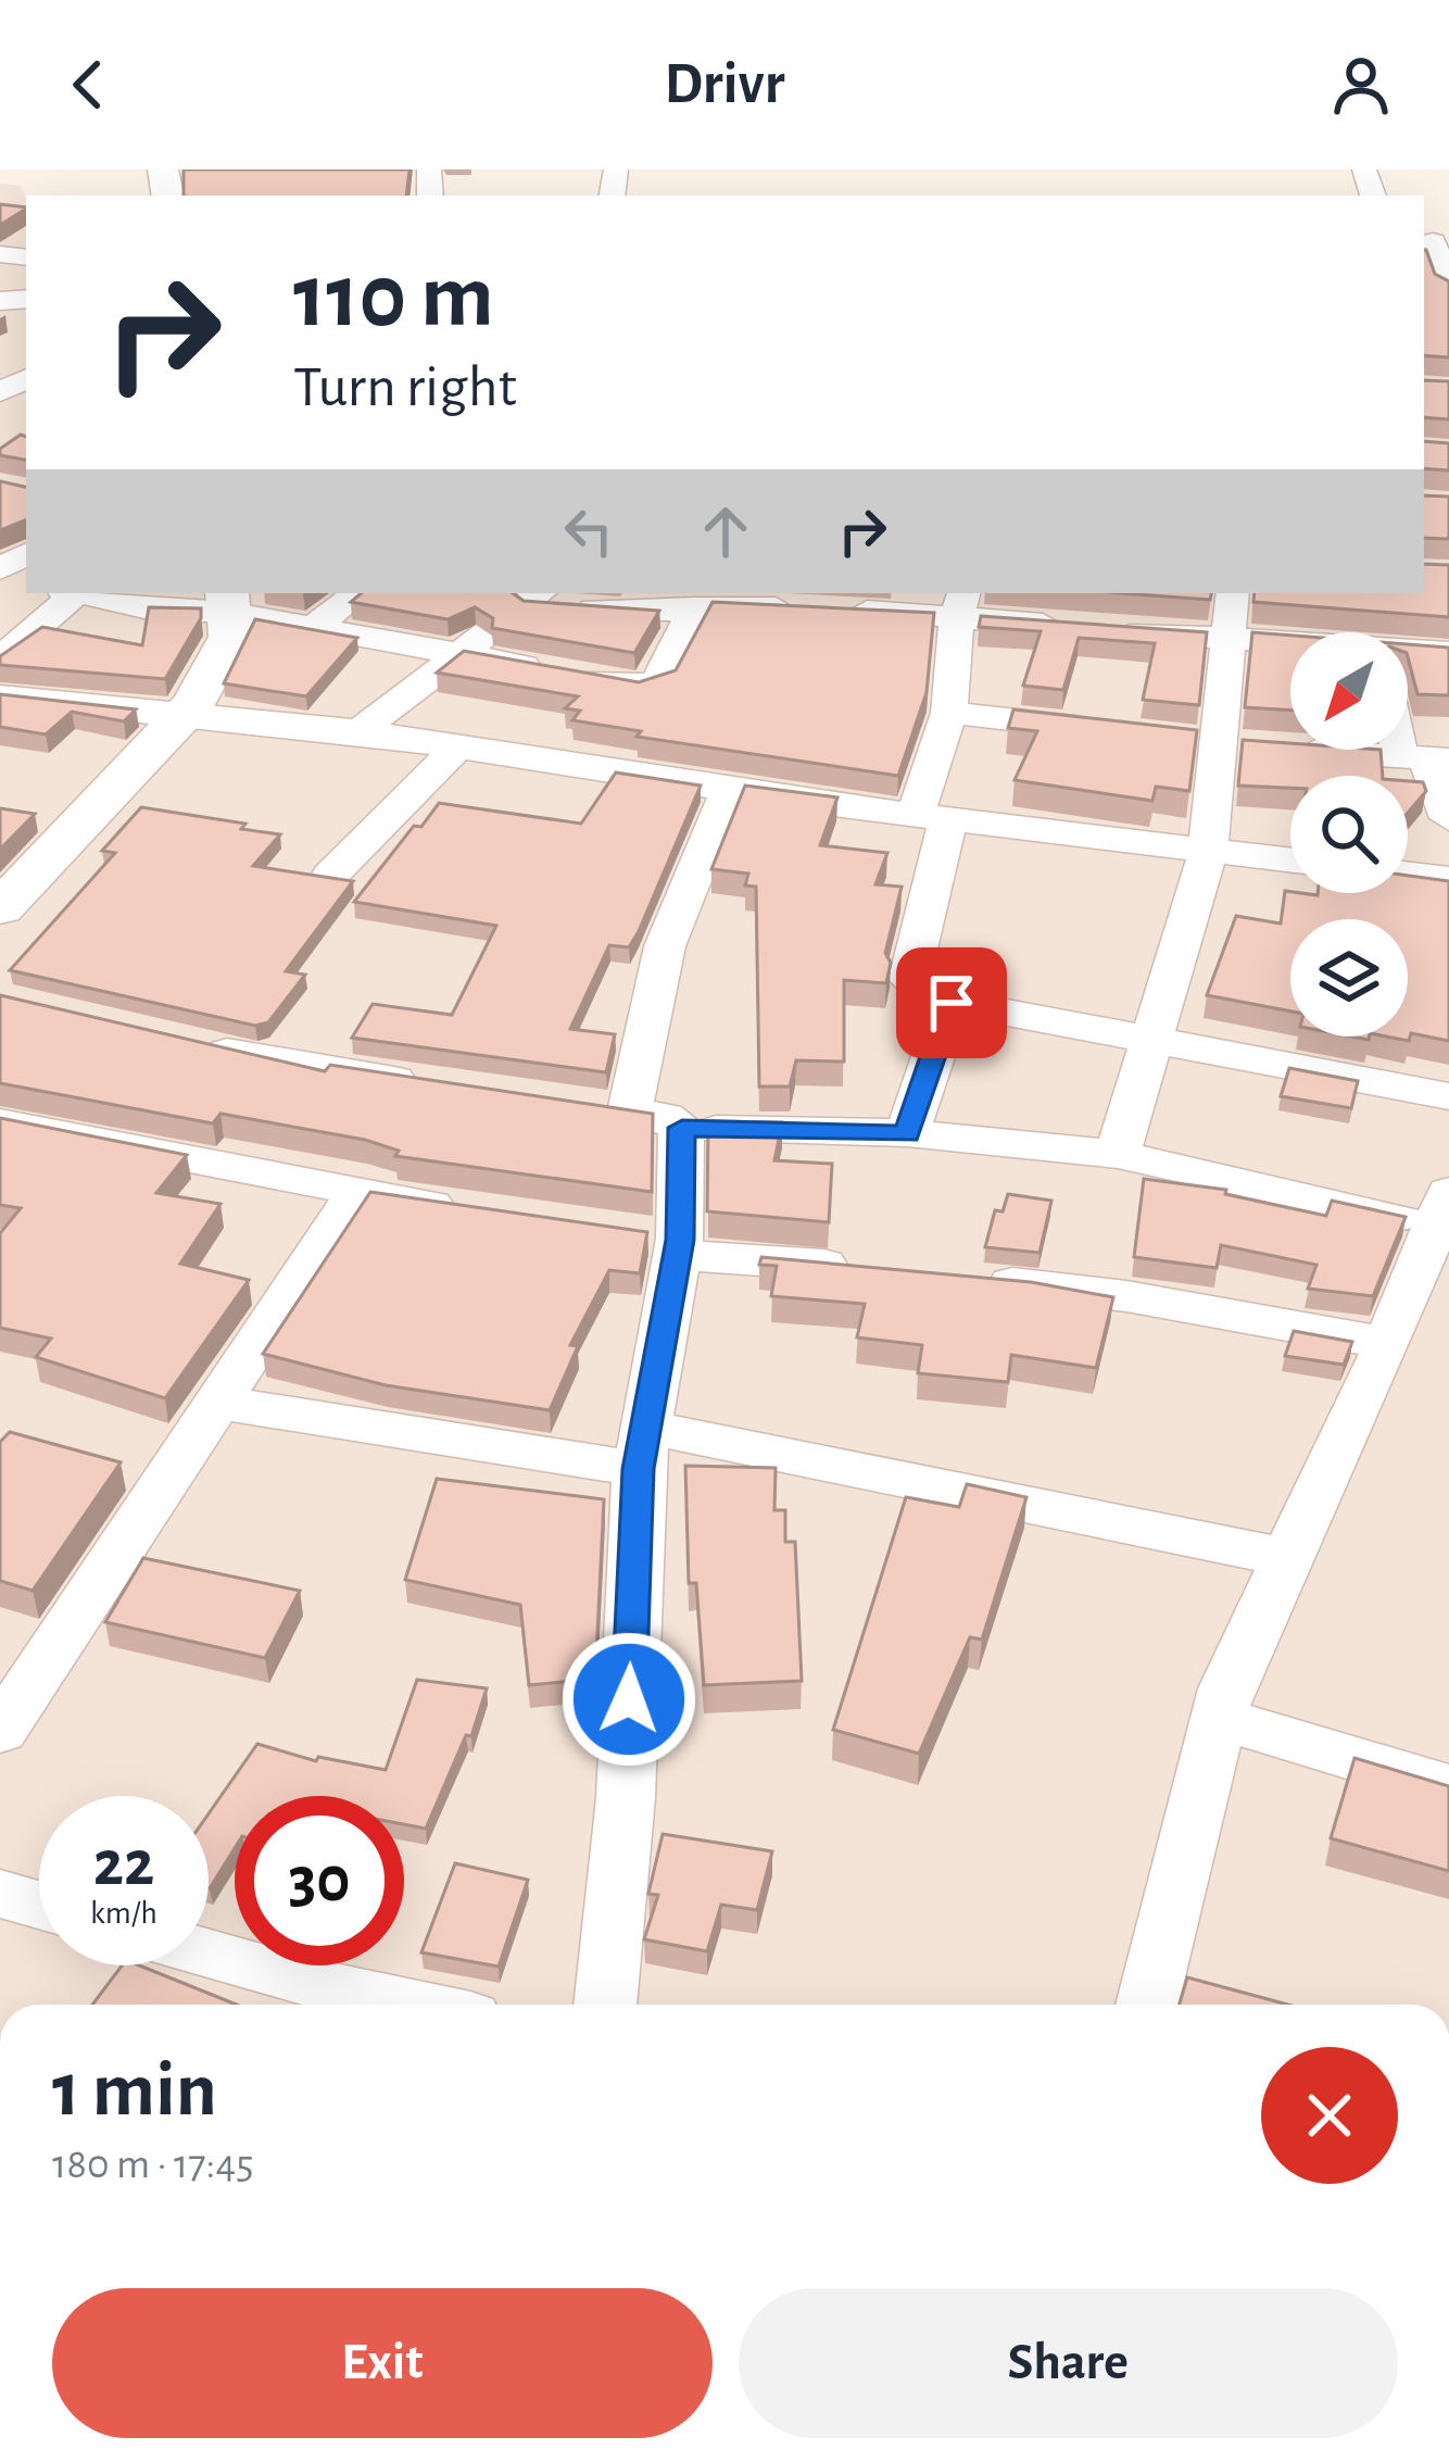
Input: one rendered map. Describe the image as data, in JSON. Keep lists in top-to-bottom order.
{
  "north": "bottom left",
  "page": {
    "header": "Drivr",
    "turn": ["110 m", "Turn right"],
    "speed": "22 km/h",
    "limit": "30",
    "heading": ["1 min", "180 m · 17:45"],
    "buttons": ["Exit", "Share"]
  }
}
